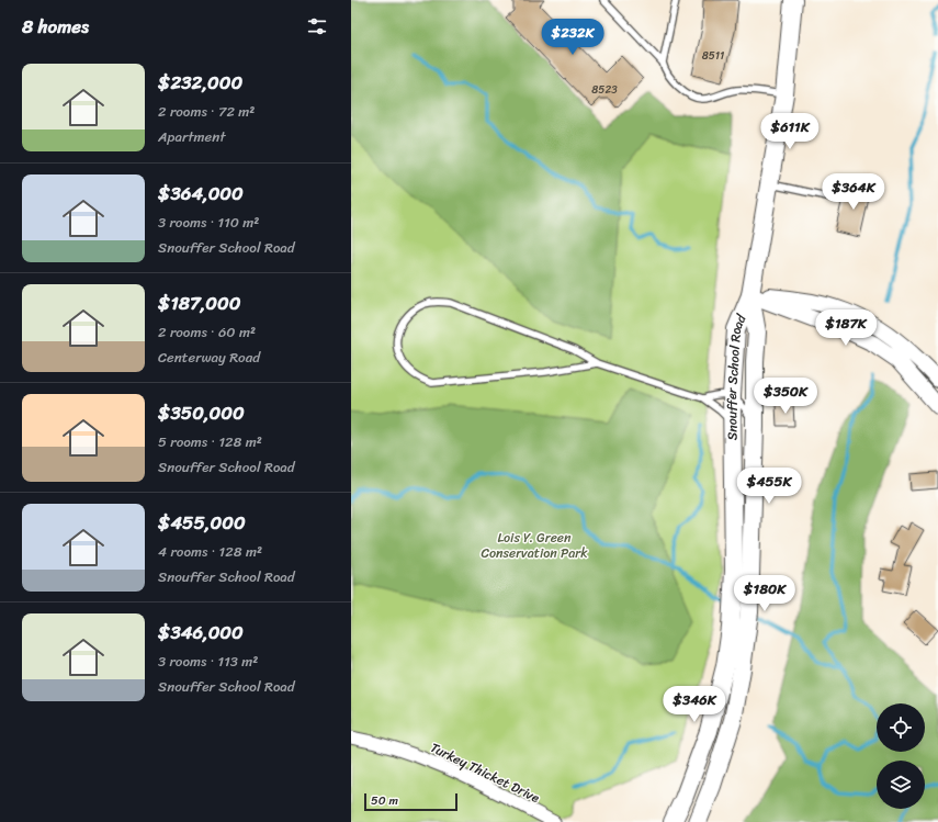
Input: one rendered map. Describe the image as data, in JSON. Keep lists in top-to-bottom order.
{
  "streets": {
    "main road": ["Snouffer School Road"],
    "street": ["Turkey Thicket Drive"]
  },
  "parks": ["Lois Y. Green Conservation Park"],
  "house_numbers": ["8511", "8523"],
  "scale_bar": "50 m",
  "page": {
    "heading": "8 homes",
    "price": [
      "$232K",
      "$611K",
      "$364K",
      "$187K",
      "$350K",
      "$455K",
      "$180K",
      "$346K"
    ],
    "list": [
      {
        "name": "$232,000",
        "note": "2 rooms · 72 m² · Apartment"
      },
      {
        "name": "$364,000",
        "note": "3 rooms · 110 m² · Snouffer School Road"
      },
      {
        "name": "$187,000",
        "note": "2 rooms · 60 m² · Centerway Road"
      },
      {
        "name": "$350,000",
        "note": "5 rooms · 128 m² · Snouffer School Road"
      },
      {
        "name": "$455,000",
        "note": "4 rooms · 128 m² · Snouffer School Road"
      },
      {
        "name": "$346,000",
        "note": "3 rooms · 113 m² · Snouffer School Road"
      }
    ],
    "scale": "50 m"
  }
}
